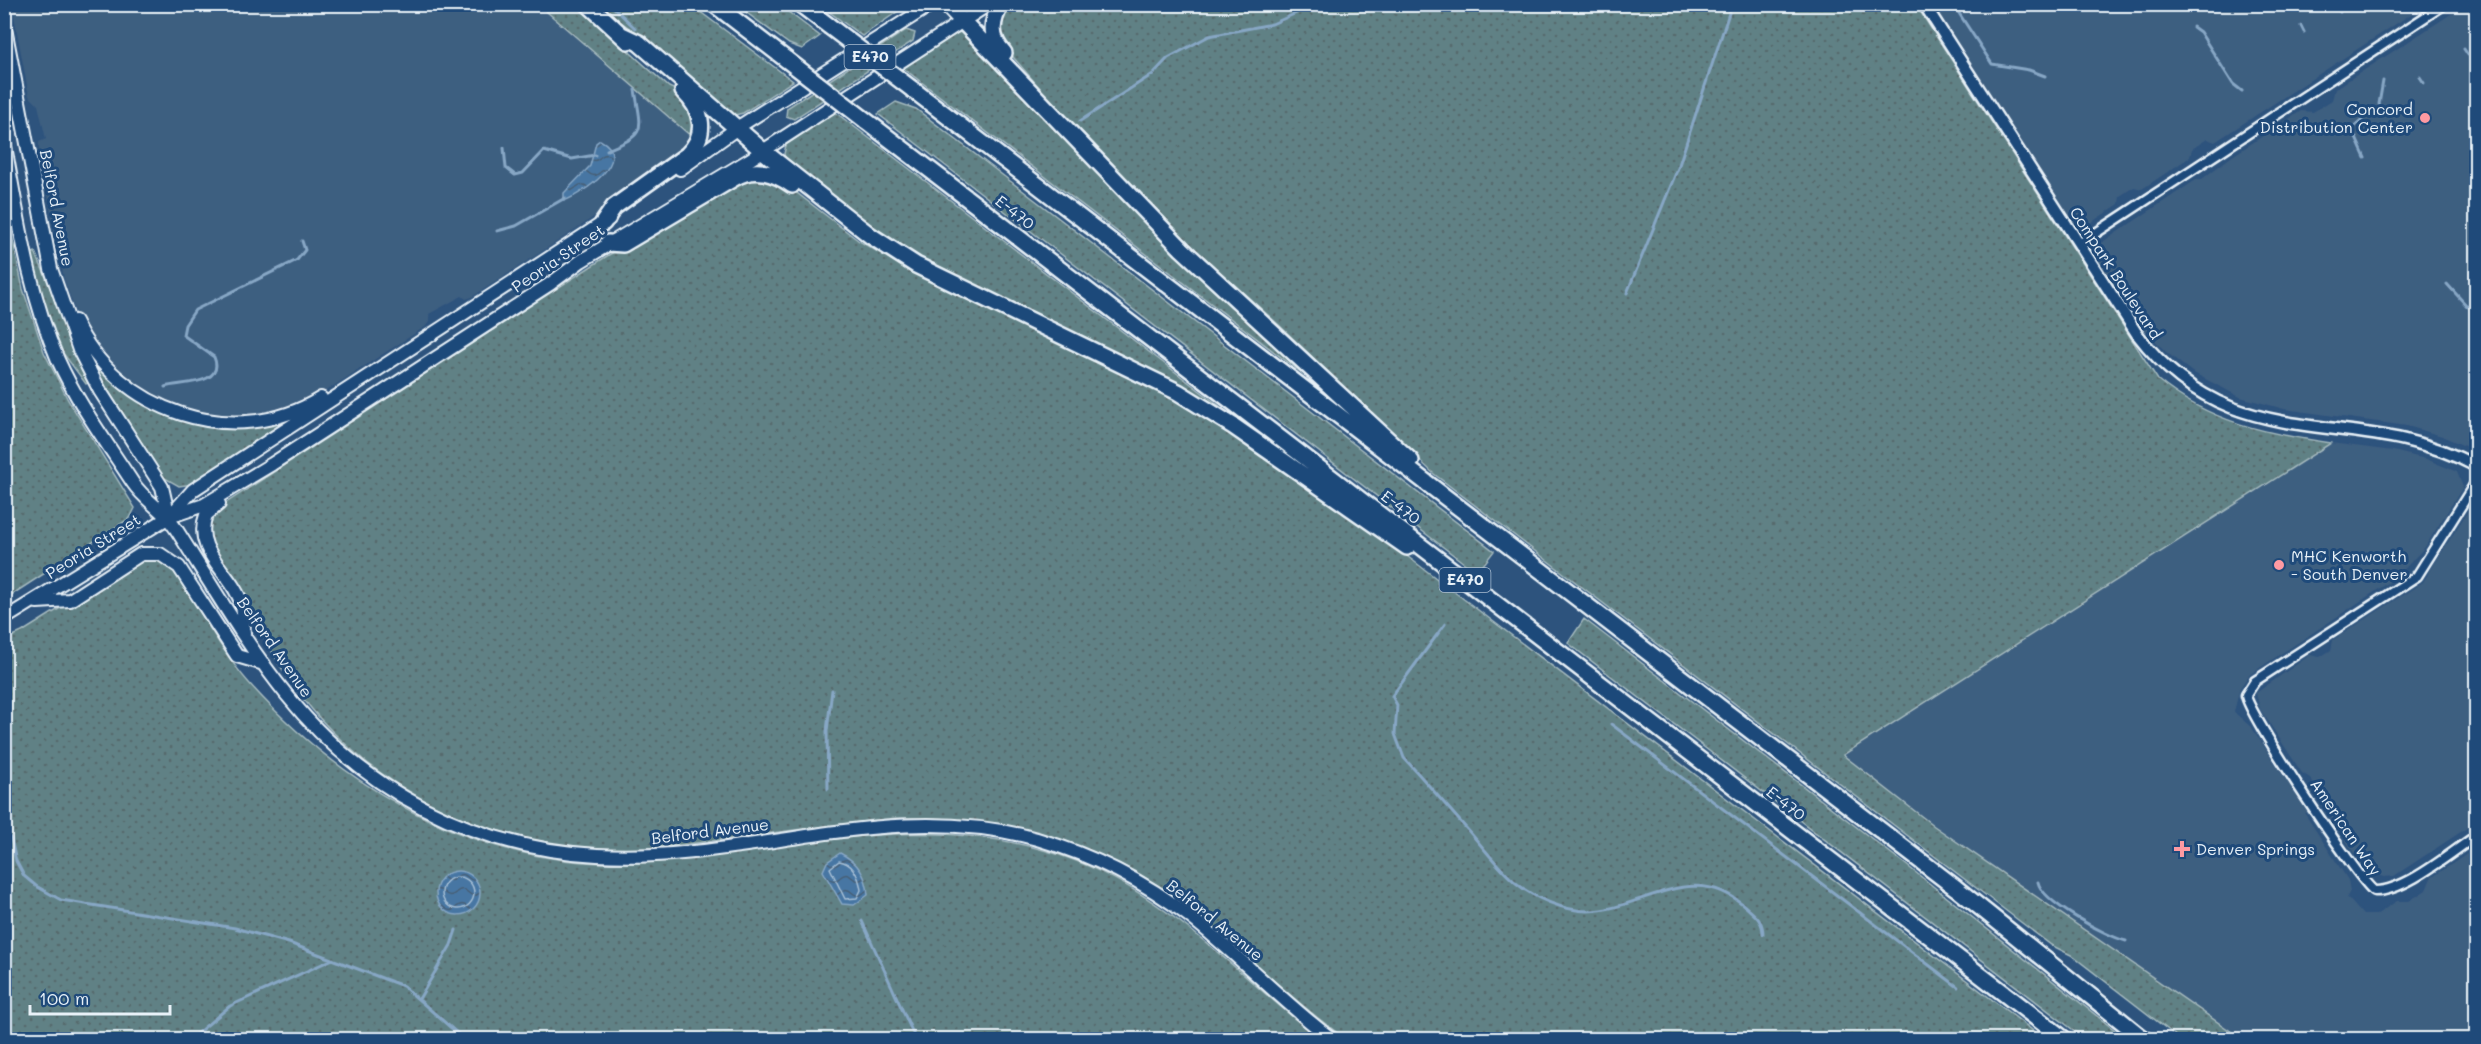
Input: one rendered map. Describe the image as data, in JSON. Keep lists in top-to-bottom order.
{
  "streets": {
    "highway": ["E470", "E-470"],
    "main road": ["Belford Avenue", "Peoria Street"],
    "street": ["Compark Boulevard", "American Way"]
  },
  "crossings": [
    ["Belford Avenue", "Peoria Street"]
  ],
  "places": {
    "other": ["Concord Distribution Center", "MHC Kenworth - South Denver"],
    "health": ["Denver Springs"]
  },
  "scale_bar": "100 m"
}
